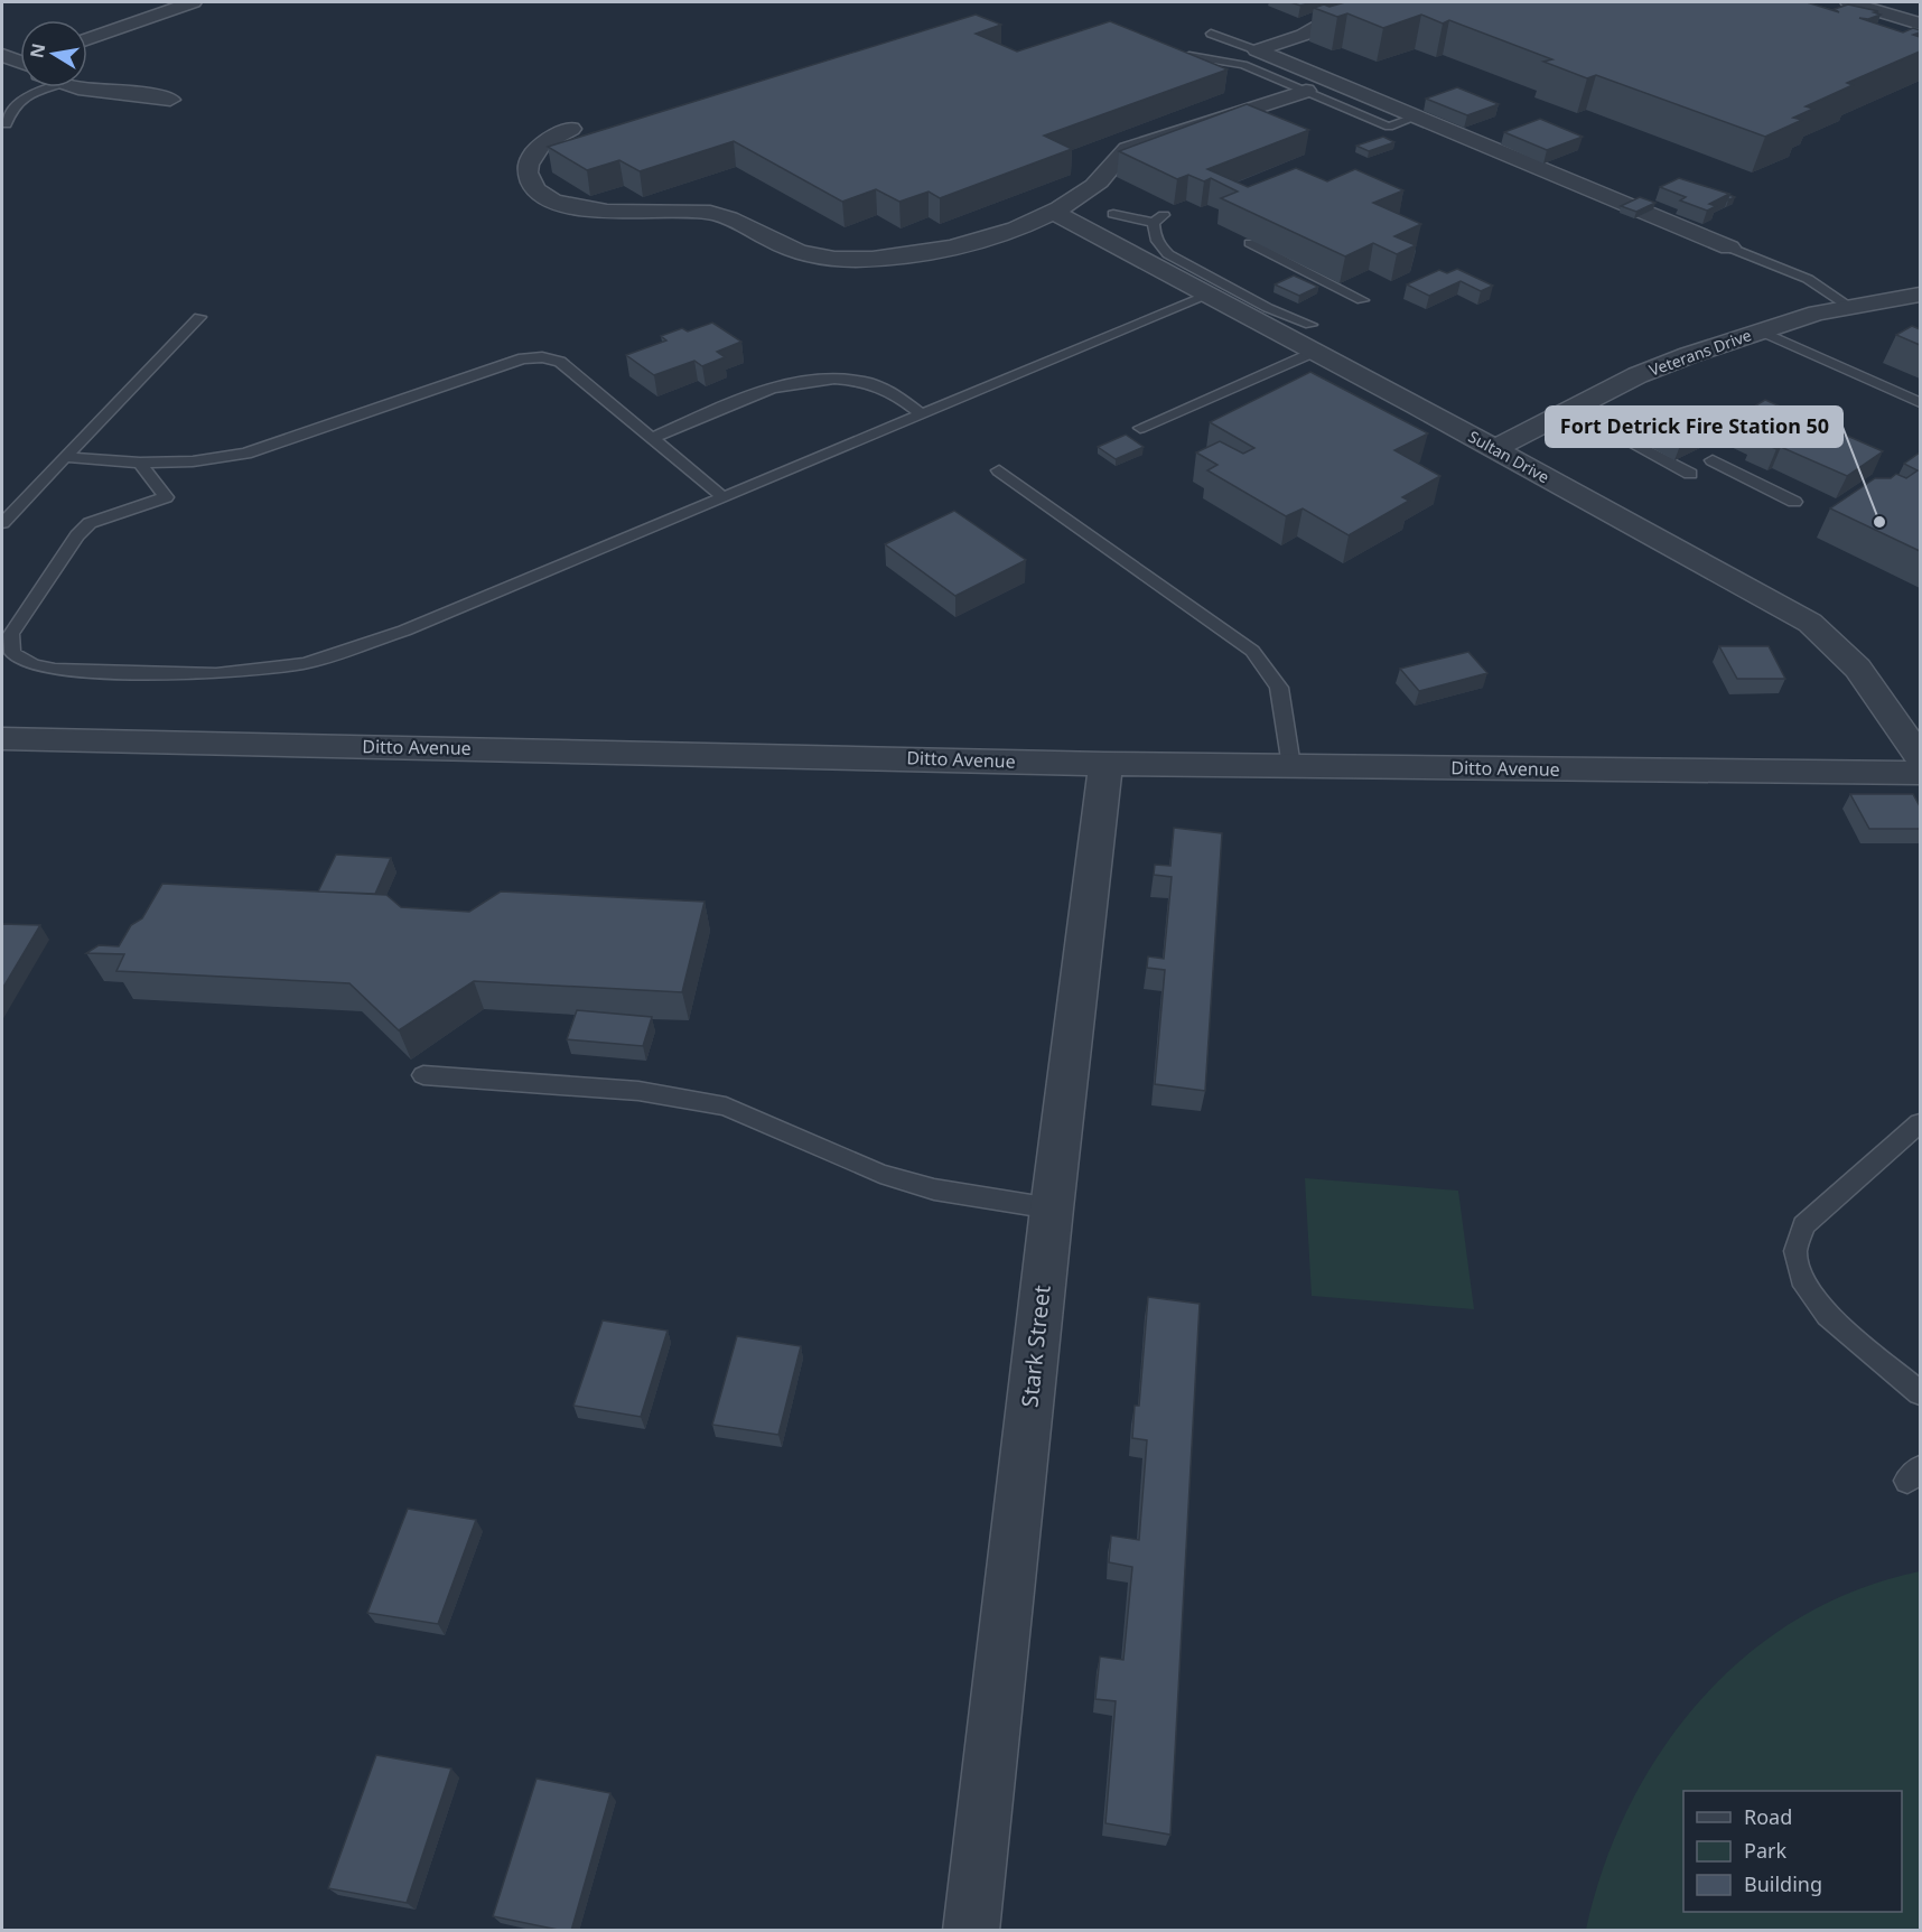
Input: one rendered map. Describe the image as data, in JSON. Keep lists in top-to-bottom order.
{
  "streets": {
    "street": [
      "Veterans Drive",
      "Sultan Drive",
      "Ditto Avenue",
      "Stark Street"
    ]
  },
  "crossings": [
    ["Veterans Drive", "Sultan Drive"],
    ["Ditto Avenue", "Stark Street"]
  ],
  "places": ["Fort Detrick Fire Station 50"],
  "legend": ["Road", "Park", "Building"],
  "north": "left"
}
